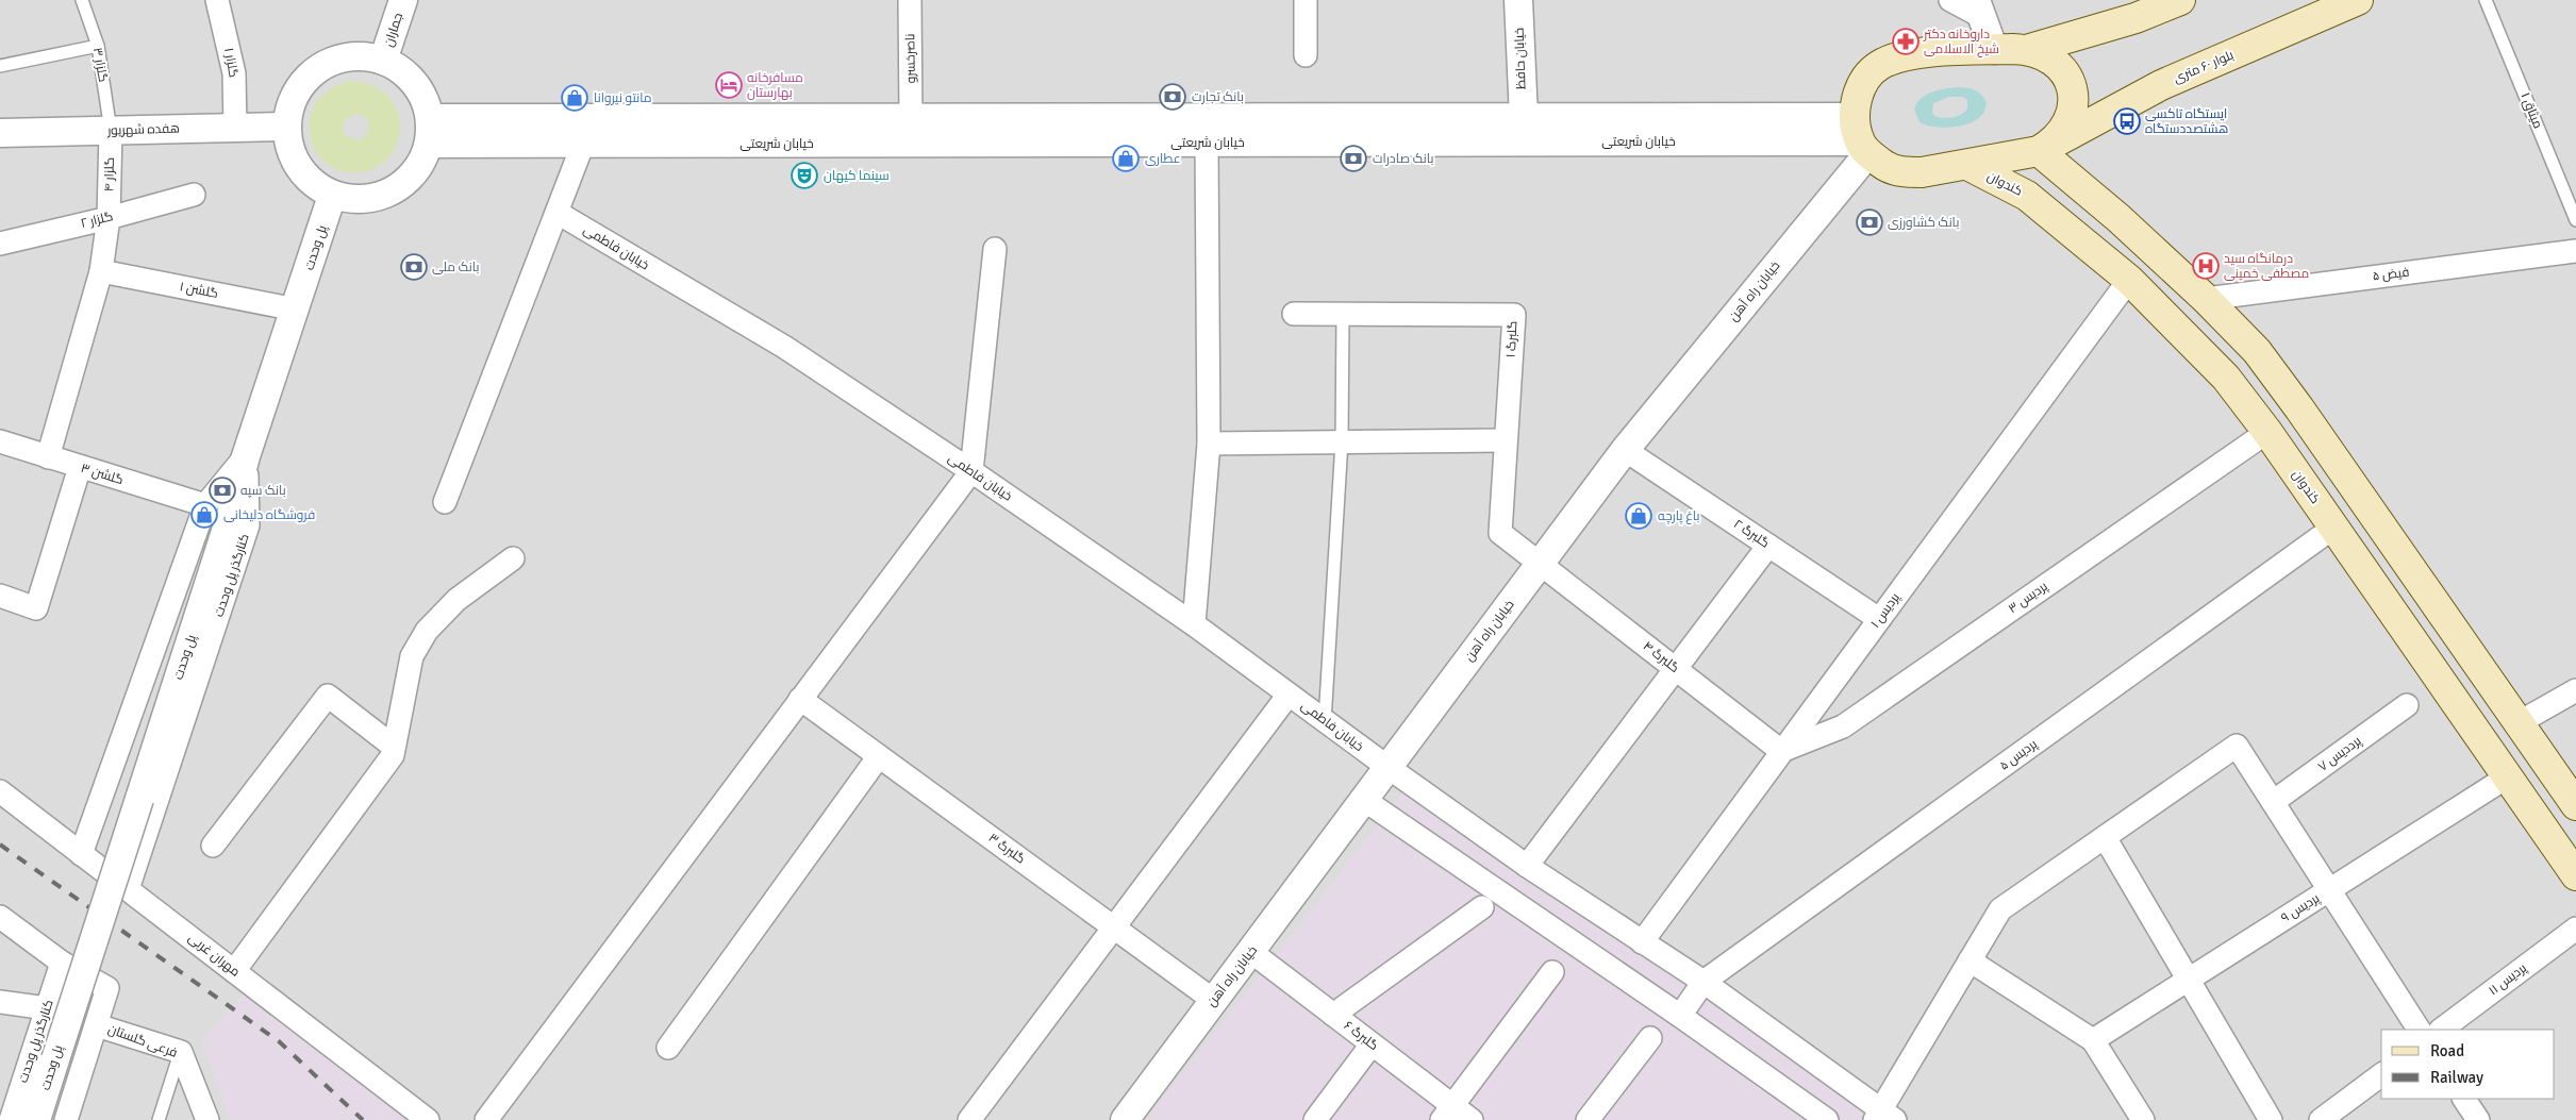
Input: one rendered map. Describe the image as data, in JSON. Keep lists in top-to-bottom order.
{
  "streets": {
    "main road": ["بلوار ۶۰ متری", "کندوان"],
    "street": [
      "جماران",
      "ناصرخسرو",
      "خیابان حافظ",
      "گلزار ۱",
      "هفده شهریور",
      "خیابان شریعتی",
      "گلزار ۴",
      "گلزار ۲",
      "پل وحدت",
      "خیابان فاطمی",
      "فیض ۵",
      "گلشن ۱",
      "خیابان راه آهن",
      "گلبرگ ۱",
      "گلشن ۳",
      "گلبرگ ۲",
      "کنارگذر پل وحدت",
      "پردیس ۳",
      "پردیس ۱",
      "گلبرگ ۴",
      "پرددیس ۷",
      "پردیس ۵",
      "گلبرگ ۳",
      "پردیس ۹",
      "مهران غربی",
      "پردیس ۱۱",
      "گلبرگ ۶",
      "فرعی گلستان"
    ],
    "lane": ["گلزار ۳", "میثاق ۱"]
  },
  "crossings": [
    ["جماران", "هفده شهریور"],
    ["جماران", "خیابان شریعتی"],
    ["جماران", "پل وحدت"],
    ["ناصرخسرو", "خیابان شریعتی"],
    ["خیابان حافظ", "خیابان شریعتی"],
    ["گلزار ۱", "هفده شهریور"],
    ["گلزار ۳", "هفده شهریور"],
    ["گلزار ۳", "گلزار ۴"],
    ["بلوار ۶۰ متری", "خیابان شریعتی"],
    ["بلوار ۶۰ متری", "کندوان"],
    ["بلوار ۶۰ متری", "خیابان راه آهن"],
    ["هفده شهریور", "خیابان شریعتی"],
    ["هفده شهریور", "گلزار ۴"],
    ["هفده شهریور", "پل وحدت"],
    ["خیابان شریعتی", "پل وحدت"],
    ["خیابان شریعتی", "خیابان راه آهن"],
    ["گلزار ۴", "گلزار ۲"],
    ["گلزار ۴", "گلشن ۱"],
    ["گلزار ۴", "گلشن ۳"],
    ["کندوان", "پردیس ۳"],
    ["کندوان", "پردیس ۱"],
    ["کندوان", "پردیس ۵"],
    ["کندوان", "پردیس ۹"],
    ["پل وحدت", "گلشن ۱"],
    ["پل وحدت", "کنارگذر پل وحدت"],
    ["خیابان فاطمی", "خیابان راه آهن"],
    ["خیابان فاطمی", "پردیس ۱"],
    ["خیابان فاطمی", "پردیس ۵"],
    ["خیابان راه آهن", "گلبرگ ۱"],
    ["خیابان راه آهن", "گلبرگ ۲"],
    ["خیابان راه آهن", "گلبرگ ۴"],
    ["خیابان راه آهن", "گلبرگ ۳"],
    ["خیابان راه آهن", "گلبرگ ۶"],
    ["گلبرگ ۱", "گلبرگ ۴"],
    ["گلبرگ ۲", "پردیس ۱"],
    ["کنارگذر پل وحدت", "مهران غربی"],
    ["پردیس ۳", "پردیس ۱"],
    ["پردیس ۳", "گلبرگ ۴"],
    ["پردیس ۱", "گلبرگ ۴"]
  ],
  "places": {
    "pharmacy": ["داروخانه دکتر شیخ الاسلامی"],
    "hotel": ["مسافرخانه بهارستان"],
    "bank": [
      "بانک تجارت",
      "بانک صادرات",
      "بانک کشاورزی",
      "بانک ملی",
      "بانک سپه"
    ],
    "shop": [
      "مانتو نیروانا",
      "عطاری",
      "فروشگاه دلیخانی",
      "باغ پارچه"
    ],
    "bus stop": ["ایستگاه تاکسی هشتصددستگاه"],
    "theatre": ["سینما کیهان"],
    "hospital": ["درمانگاه سید مصطفی خمینی"]
  },
  "legend": ["Road", "Railway"]
}
